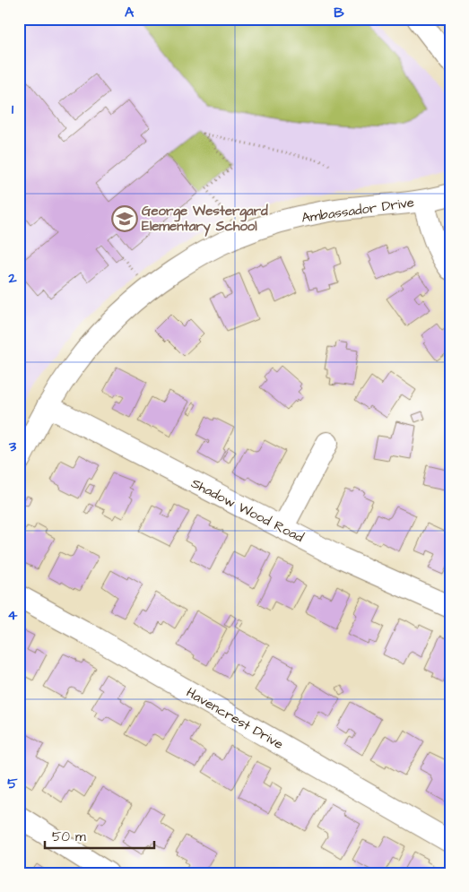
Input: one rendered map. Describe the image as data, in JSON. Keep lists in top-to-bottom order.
{
  "streets": {
    "street": ["Ambassador Drive", "Shadow Wood Road", "Havencrest Drive"]
  },
  "crossings": [
    ["Ambassador Drive", "Shadow Wood Road"]
  ],
  "places": {
    "school or university": ["George Westergard Elementary School"]
  },
  "scale_bar": "50 m",
  "grid": {
    "columns": ["A", "B"],
    "rows": [
      "1",
      "2",
      "3",
      "4",
      "5"
    ]
  }
}
